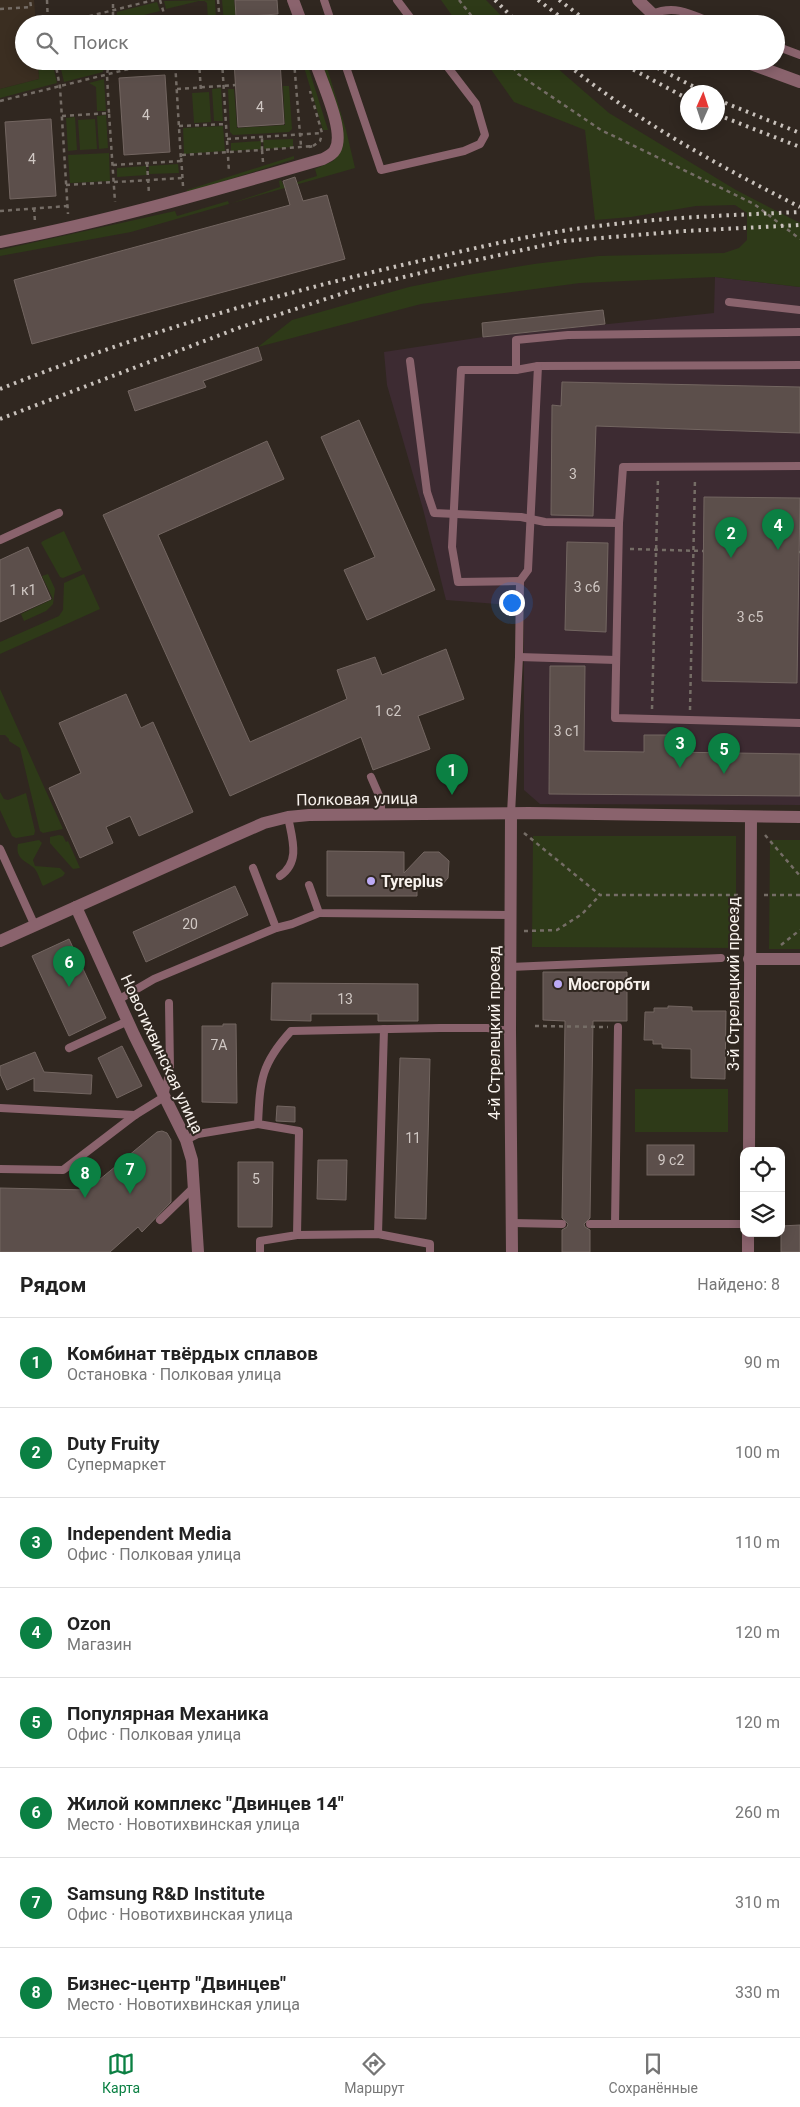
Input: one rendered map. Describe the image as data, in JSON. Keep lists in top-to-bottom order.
{
  "streets": {
    "street": [
      "Полковая улица",
      "3-й Стрелецкий проезд",
      "4-й Стрелецкий проезд",
      "Новотихвинская улица"
    ]
  },
  "crossings": [
    ["Полковая улица", "3-й Стрелецкий проезд"],
    ["Полковая улица", "4-й Стрелецкий проезд"],
    ["Полковая улица", "Новотихвинская улица"]
  ],
  "places": ["Tyreplus", "Мосгорбти"],
  "house_numbers": [
    "4",
    "4",
    "4",
    "3",
    "3 с6",
    "1 к1",
    "3 с5",
    "1 с2",
    "3 с1",
    "20",
    "13",
    "7А",
    "11",
    "9 с2",
    "5"
  ],
  "north": "top",
  "page": {
    "search": "Поиск",
    "pins": [
      "4",
      "2",
      "3",
      "5",
      "1",
      "6",
      "7",
      "8"
    ],
    "heading": ["Рядом", "Найдено: 8"],
    "list": [
      {
        "mark": "1",
        "name": "Комбинат твёрдых сплавов",
        "note": "Остановка · Полковая улица",
        "value": "90 m"
      },
      {
        "mark": "2",
        "name": "Duty Fruity",
        "note": "Супермаркет",
        "value": "100 m"
      },
      {
        "mark": "3",
        "name": "Independent Media",
        "note": "Офис · Полковая улица",
        "value": "110 m"
      },
      {
        "mark": "4",
        "name": "Ozon",
        "note": "Магазин",
        "value": "120 m"
      },
      {
        "mark": "5",
        "name": "Популярная Механика",
        "note": "Офис · Полковая улица",
        "value": "120 m"
      },
      {
        "mark": "6",
        "name": "Жилой комплекс \"Двинцев 14\"",
        "note": "Место · Новотихвинская улица",
        "value": "260 m"
      },
      {
        "mark": "7",
        "name": "Samsung R&D Institute",
        "note": "Офис · Новотихвинская улица",
        "value": "310 m"
      },
      {
        "mark": "8",
        "name": "Бизнес-центр \"Двинцев\"",
        "note": "Место · Новотихвинская улица",
        "value": "330 m"
      }
    ],
    "nav": ["Карта", "Маршрут", "Сохранённые"]
  }
}
